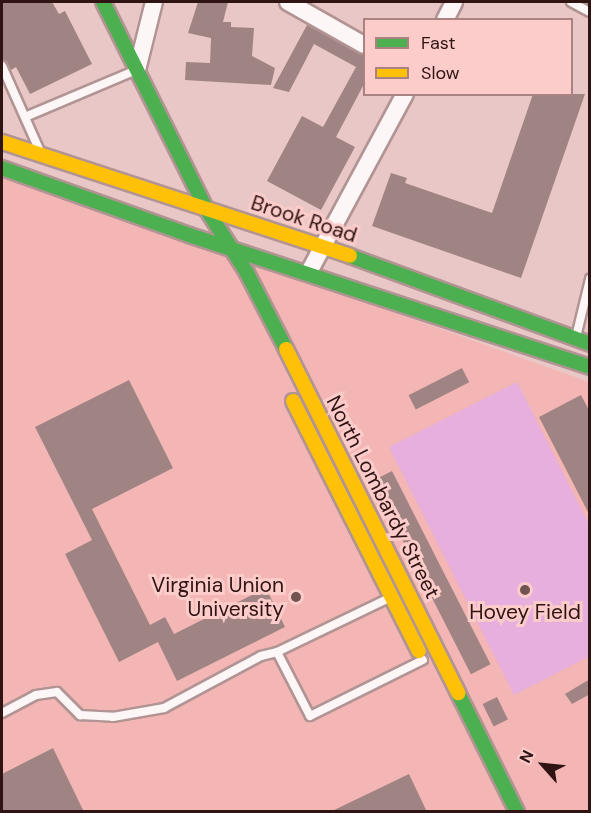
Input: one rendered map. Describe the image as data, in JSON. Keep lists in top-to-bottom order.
{
  "streets": {
    "main road": ["Brook Road", "North Lombardy Street"]
  },
  "crossings": [
    ["Brook Road", "North Lombardy Street"]
  ],
  "places": ["Hovey Field", "Virginia Union University"],
  "legend": ["Fast", "Slow"],
  "north": "top left"
}
